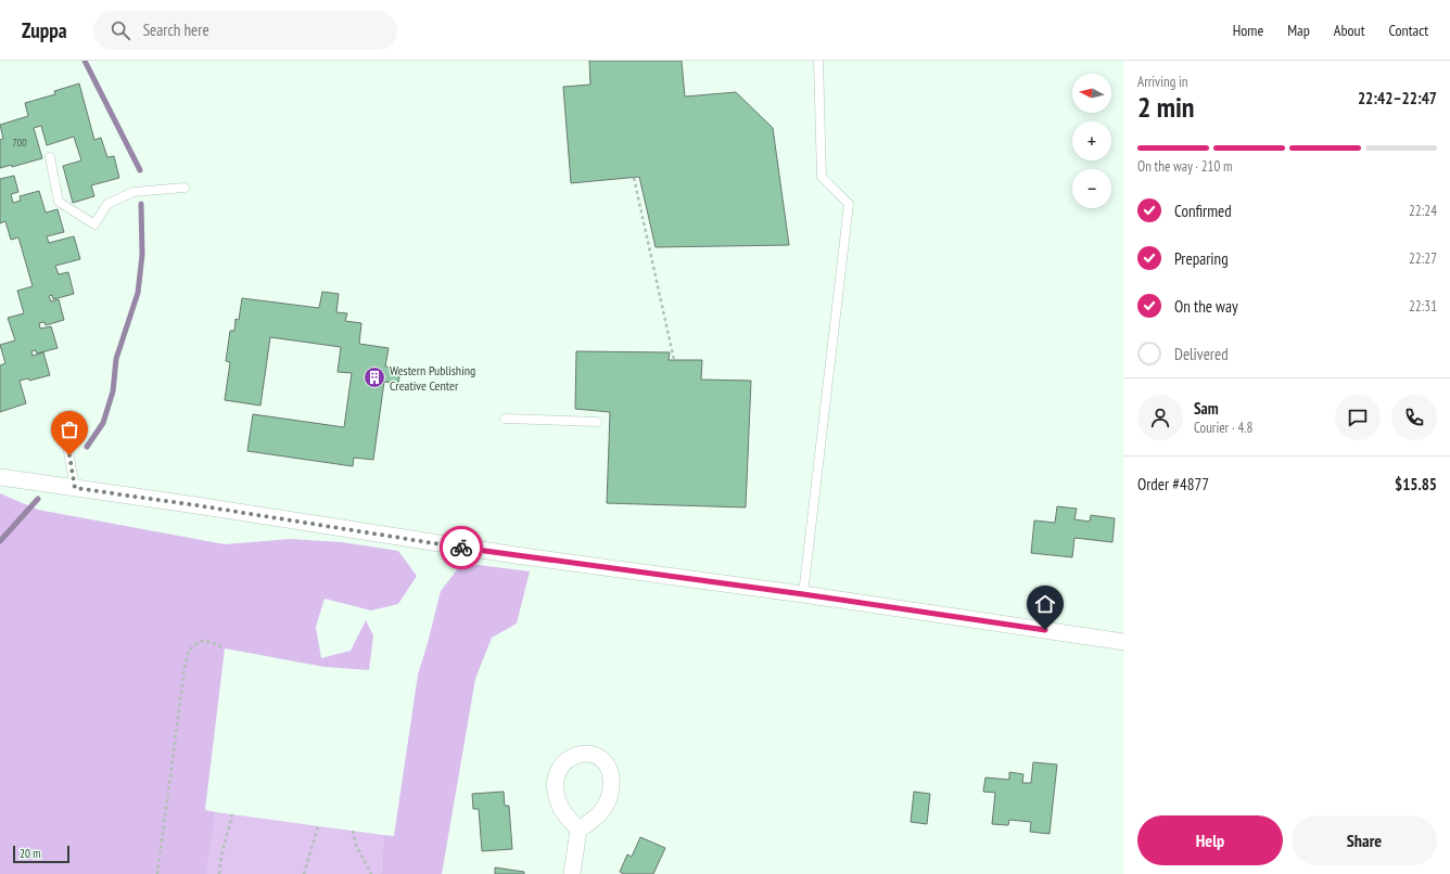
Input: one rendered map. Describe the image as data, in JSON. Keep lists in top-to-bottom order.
{
  "places": {
    "building": ["Western Publishing Creative Center"]
  },
  "house_numbers": ["700"],
  "scale_bar": "20 m",
  "north": "left",
  "page": {
    "header": "Zuppa",
    "search": "Search here",
    "nav": [
      "Home",
      "Map",
      "About",
      "Contact"
    ],
    "heading": ["2 min", "Arriving in", "22:42–22:47"],
    "panel": [
      "Sam",
      "Courier · 4.8",
      "Order #4877",
      "$15.85"
    ],
    "map_buttons": ["+", "−"],
    "bar": "On the way · 210 m",
    "list": [
      ["Confirmed", "22:24"],
      ["Preparing", "22:27"],
      ["On the way", "22:31"],
      "Delivered"
    ],
    "buttons": ["Help", "Share"],
    "scale": "20 m"
  }
}
